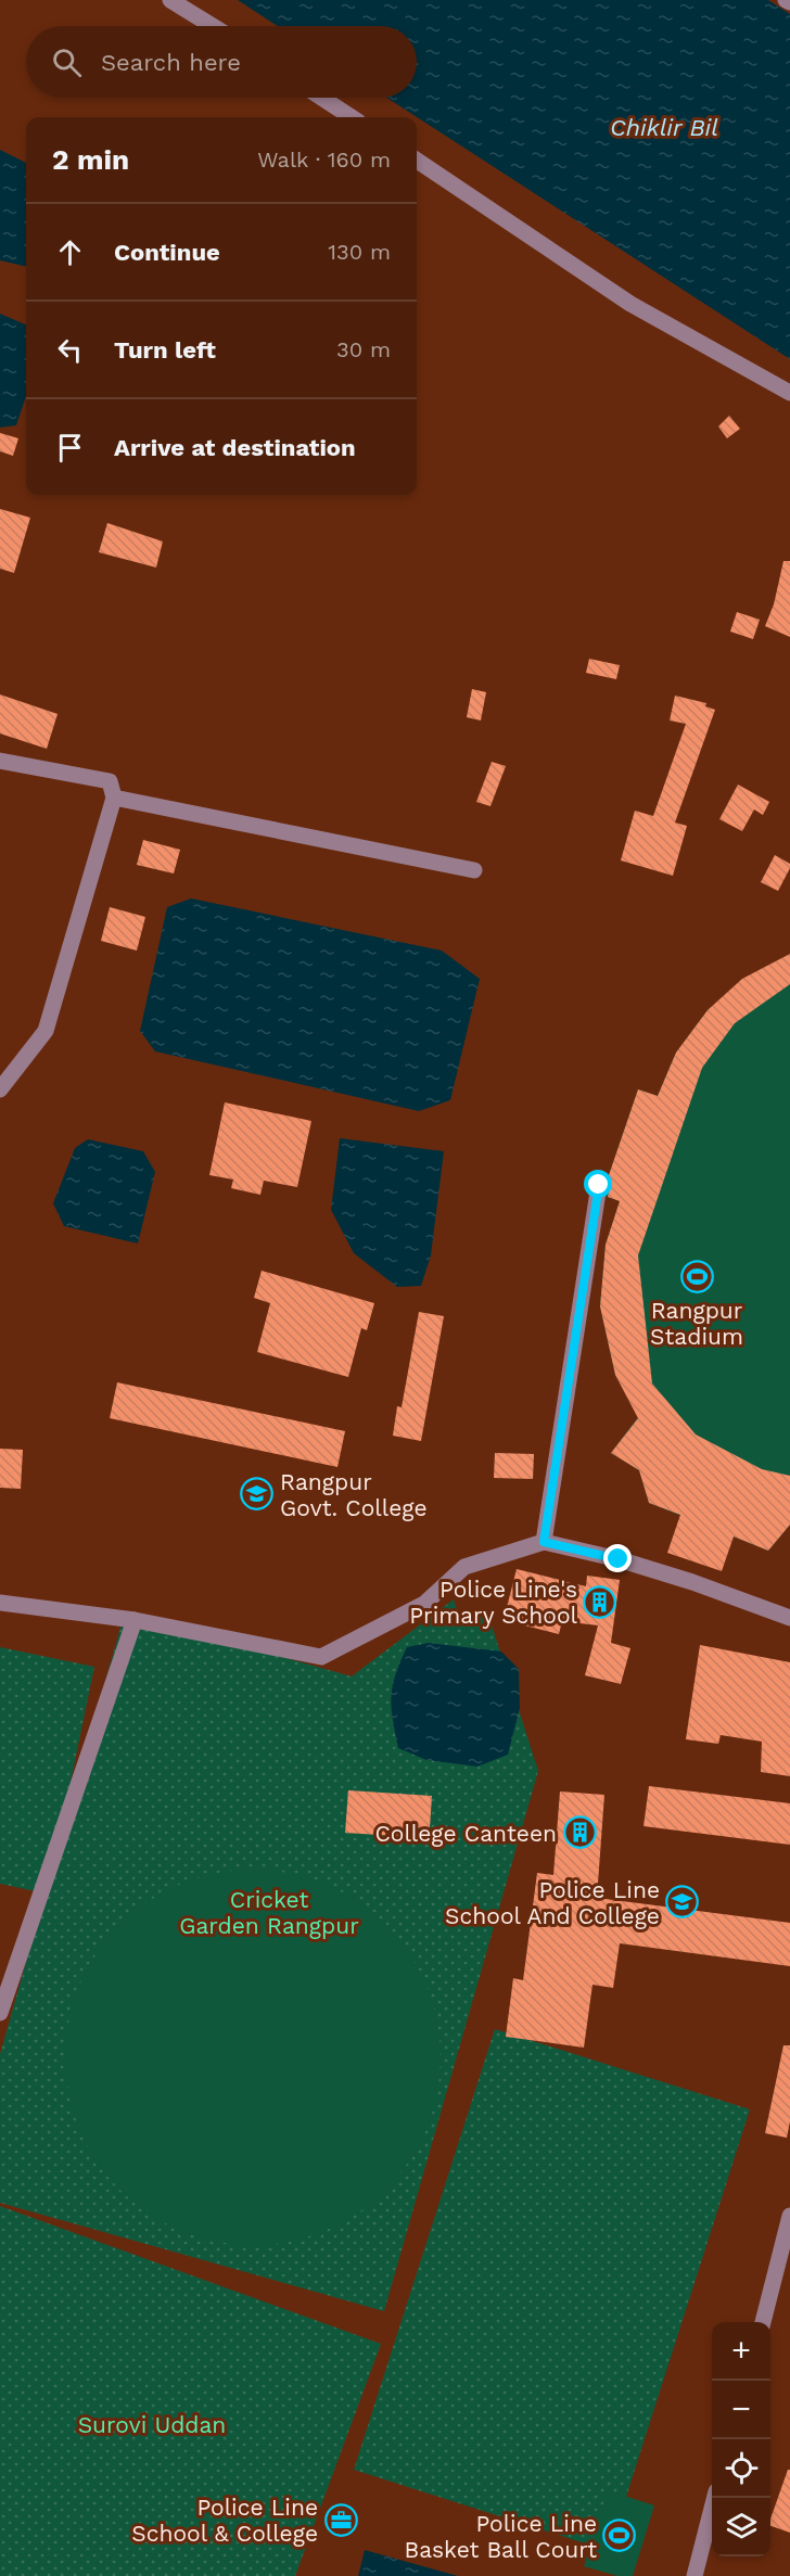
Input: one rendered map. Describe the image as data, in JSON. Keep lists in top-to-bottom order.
{
  "water": ["Chiklir Bil"],
  "parks": ["Cricket Garden Rangpur", "Surovi Uddan"],
  "places": {
    "sports": ["Rangpur Stadium", "Police Line Basket Ball Court"],
    "school or university": ["Rangpur Govt. College", "Police Line School And College"],
    "building": ["Police Line's Primary School", "College Canteen"],
    "office": ["Police Line School & College"]
  },
  "page": {
    "search": "Search here",
    "heading": ["2 min", "Walk · 160 m"],
    "list": [
      ["Continue", "130 m"],
      ["Turn left", "30 m"],
      "Arrive at destination"
    ],
    "map_buttons": ["+", "−"]
  }
}
